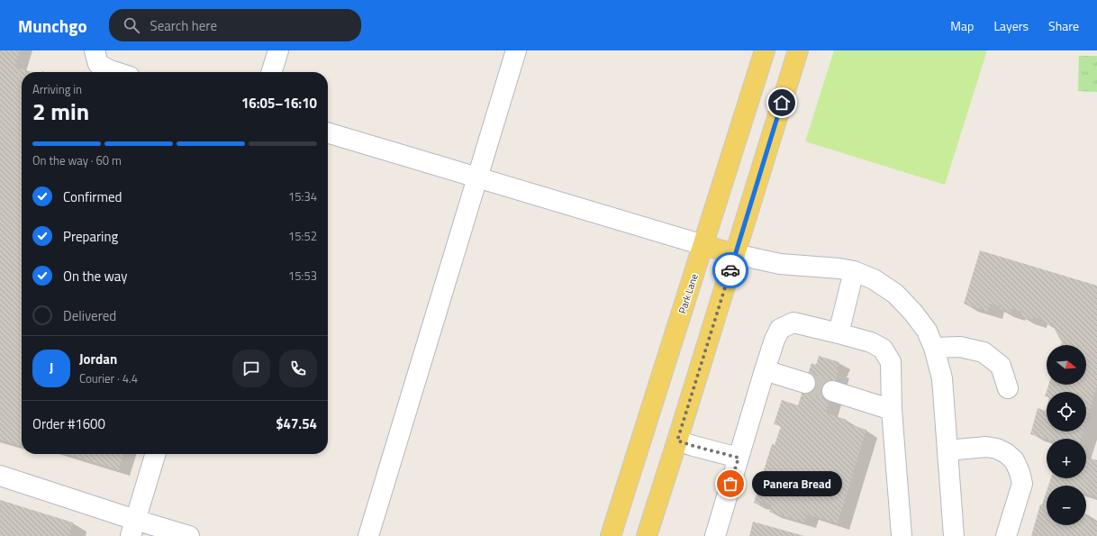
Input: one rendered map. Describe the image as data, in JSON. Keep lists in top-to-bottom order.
{
  "streets": {
    "main road": ["Park Lane"]
  },
  "places": ["Panera Bread"],
  "north": "right",
  "page": {
    "header": "Munchgo",
    "search": "Search here",
    "nav": ["Map", "Layers", "Share"],
    "heading": ["2 min", "Arriving in", "16:05–16:10"],
    "panel": [
      "Jordan",
      "Courier · 4.4",
      "Order #1600",
      "$47.54"
    ],
    "bar": "On the way · 60 m",
    "list": [
      ["Confirmed", "15:34"],
      ["Preparing", "15:52"],
      ["On the way", "15:53"],
      "Delivered"
    ],
    "map_buttons": ["+", "−"],
    "round": "J",
    "bubble": "Panera Bread"
  }
}
